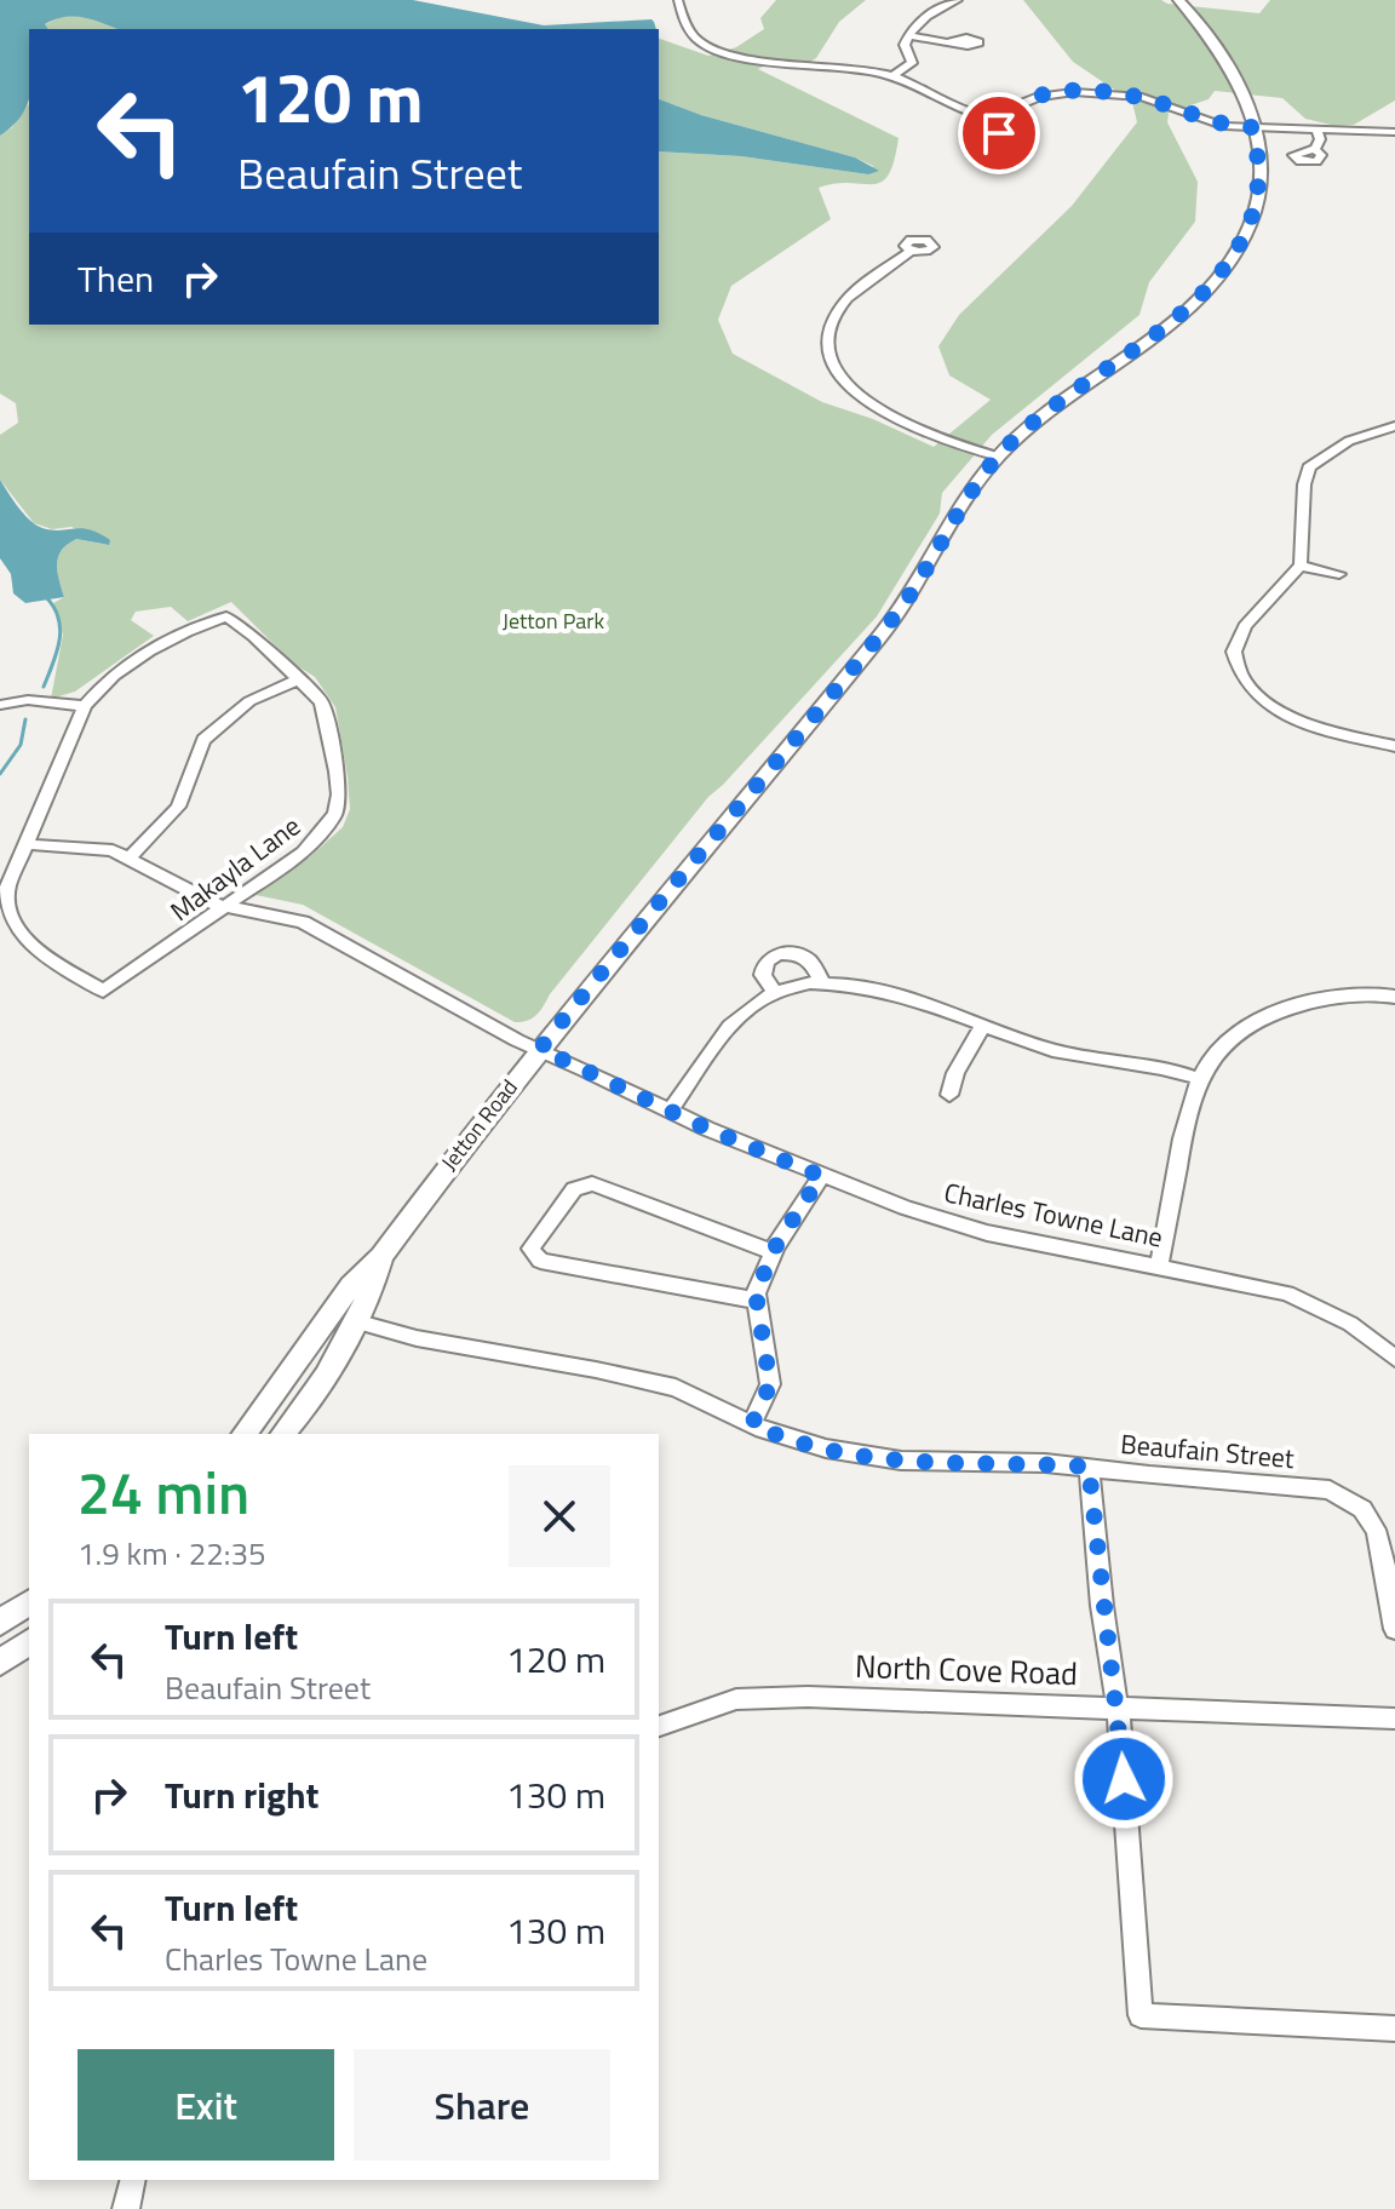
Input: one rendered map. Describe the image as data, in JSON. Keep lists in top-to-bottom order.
{
  "streets": {
    "street": [
      "Makayla Lane",
      "Jetton Road",
      "Charles Towne Lane",
      "Beaufain Street",
      "North Cove Road"
    ]
  },
  "crossings": [
    ["Makayla Lane", "Charles Towne Lane"],
    ["Jetton Road", "Charles Towne Lane"],
    ["Jetton Road", "Beaufain Street"]
  ],
  "parks": ["Jetton Park"],
  "page": {
    "turn": ["120 m", "Beaufain Street"],
    "then": "Then",
    "heading": ["24 min", "1.9 km · 22:35"],
    "list": [
      {
        "name": "Turn left",
        "note": "Beaufain Street",
        "value": "120 m"
      },
      {
        "name": "Turn right",
        "value": "130 m"
      },
      {
        "name": "Turn left",
        "note": "Charles Towne Lane",
        "value": "130 m"
      }
    ],
    "buttons": ["Exit", "Share"]
  }
}
